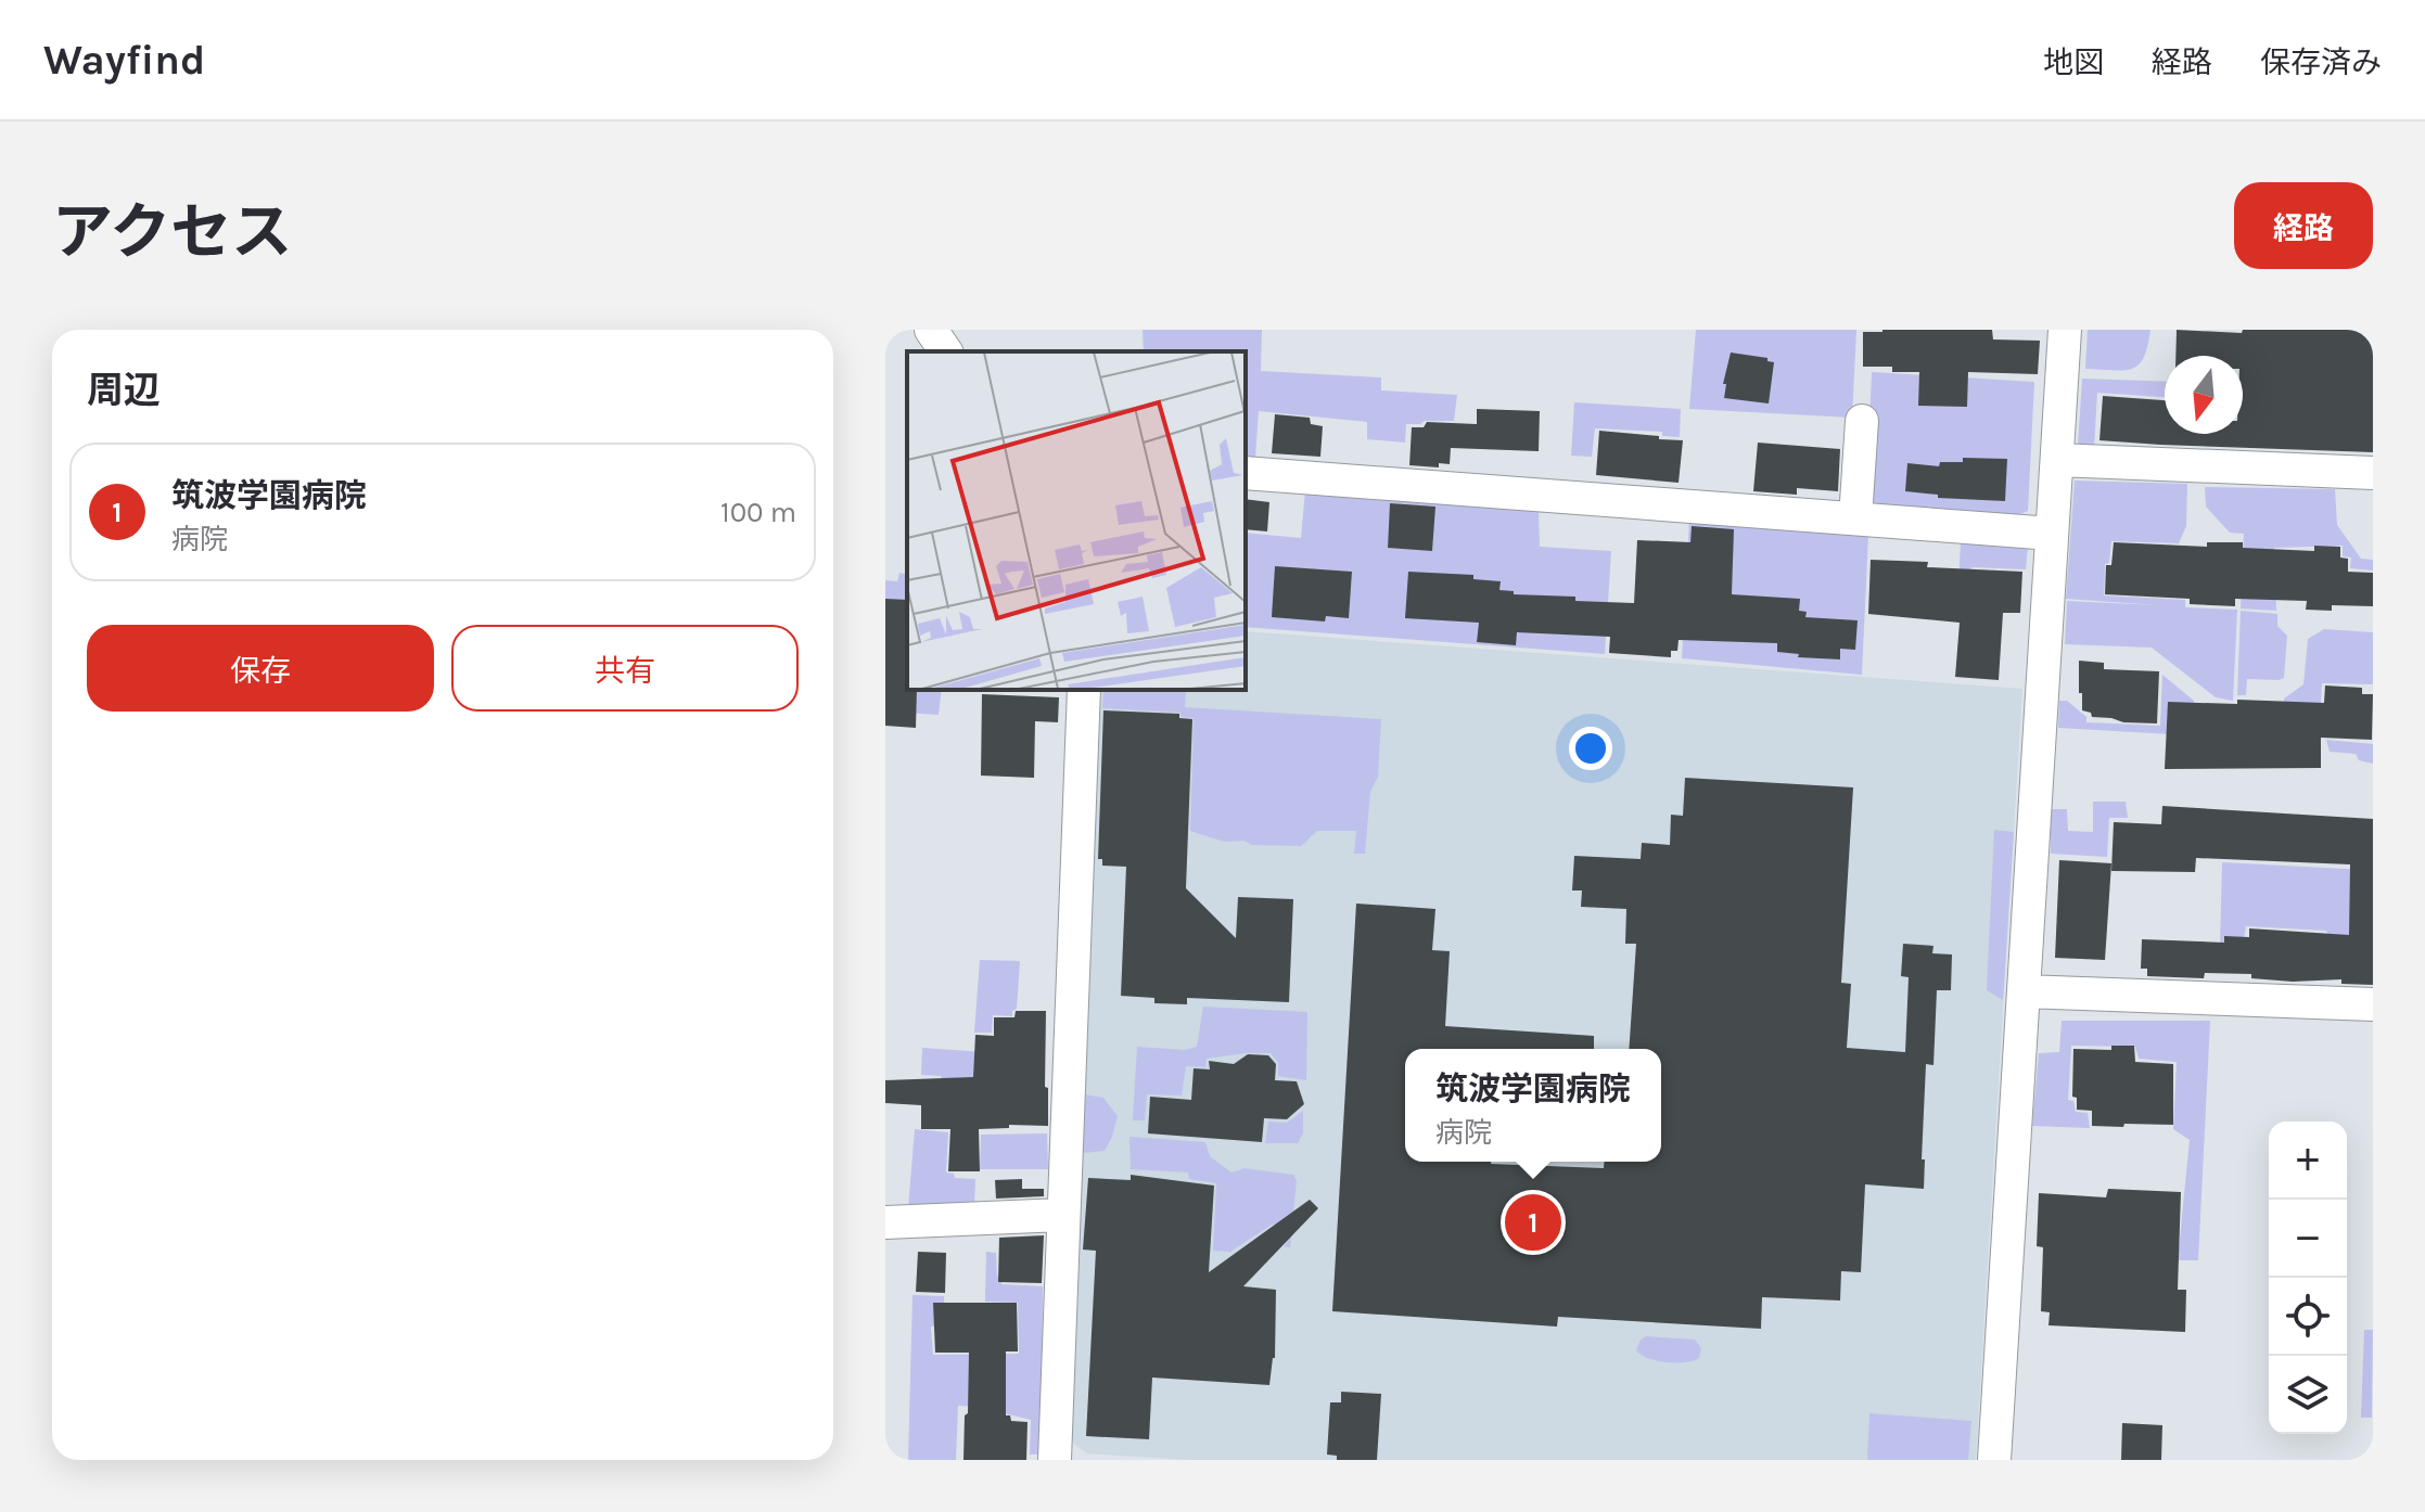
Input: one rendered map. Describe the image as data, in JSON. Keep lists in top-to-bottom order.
{
  "north": "bottom",
  "page": {
    "header": "Wayfind",
    "nav": ["地図", "経路", "保存済み"],
    "title": "アクセス",
    "buttons": [
      "経路",
      ["保存", "共有"]
    ],
    "heading": "周辺",
    "list": [
      {
        "mark": "1",
        "name": "筑波学園病院",
        "note": "病院",
        "value": "100 m"
      }
    ],
    "popup": ["筑波学園病院", "病院"],
    "map_buttons": ["+", "−"],
    "pins": "1"
  }
}
